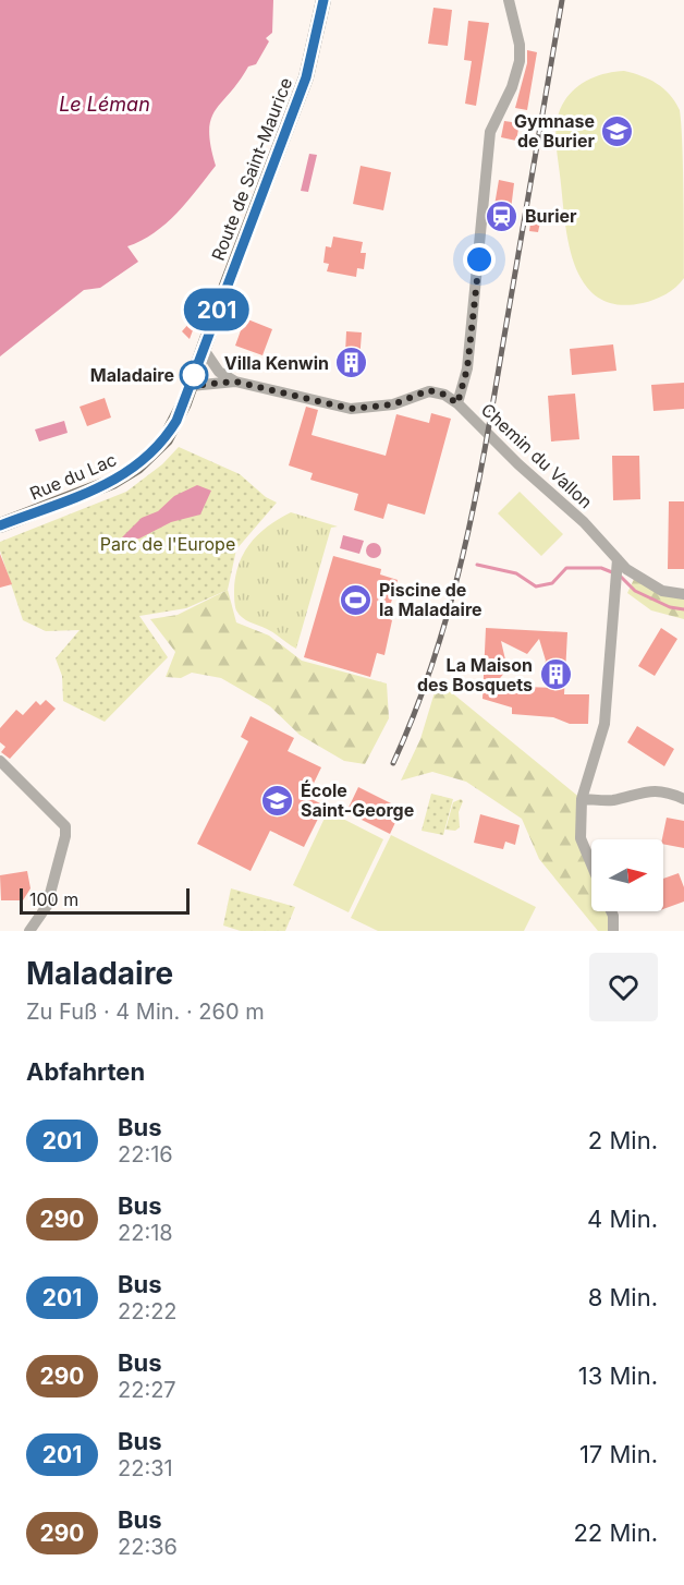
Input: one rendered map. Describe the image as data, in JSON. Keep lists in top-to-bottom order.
{
  "streets": {
    "main road": ["Route de Saint-Maurice", "Rue du Lac"],
    "street": ["Chemin du Vallon"]
  },
  "crossings": [
    ["Route de Saint-Maurice", "Chemin du Vallon"],
    ["Route de Saint-Maurice", "Rue du Lac"]
  ],
  "water": ["Le Léman"],
  "parks": ["Parc de l'Europe"],
  "places": {
    "school or university": ["Gymnase de Burier", "École Saint-George"],
    "station": ["Burier"],
    "building": ["Villa Kenwin", "La Maison des Bosquets"],
    "other": ["Maladaire"],
    "sports": ["Piscine de la Maladaire"]
  },
  "lines": ["bus line 201"],
  "scale_bar": "100 m",
  "north": "right",
  "page": {
    "on_map": "201",
    "scale": "100 m",
    "heading": [
      ["Maladaire", "Zu Fuß · 4 Min. · 260 m"],
      "Abfahrten"
    ],
    "list": [
      {
        "mark": "201",
        "name": "Bus",
        "note": "22:16",
        "value": "2 Min."
      },
      {
        "mark": "290",
        "name": "Bus",
        "note": "22:18",
        "value": "4 Min."
      },
      {
        "mark": "201",
        "name": "Bus",
        "note": "22:22",
        "value": "8 Min."
      },
      {
        "mark": "290",
        "name": "Bus",
        "note": "22:27",
        "value": "13 Min."
      },
      {
        "mark": "201",
        "name": "Bus",
        "note": "22:31",
        "value": "17 Min."
      },
      {
        "mark": "290",
        "name": "Bus",
        "note": "22:36",
        "value": "22 Min."
      }
    ]
  }
}
